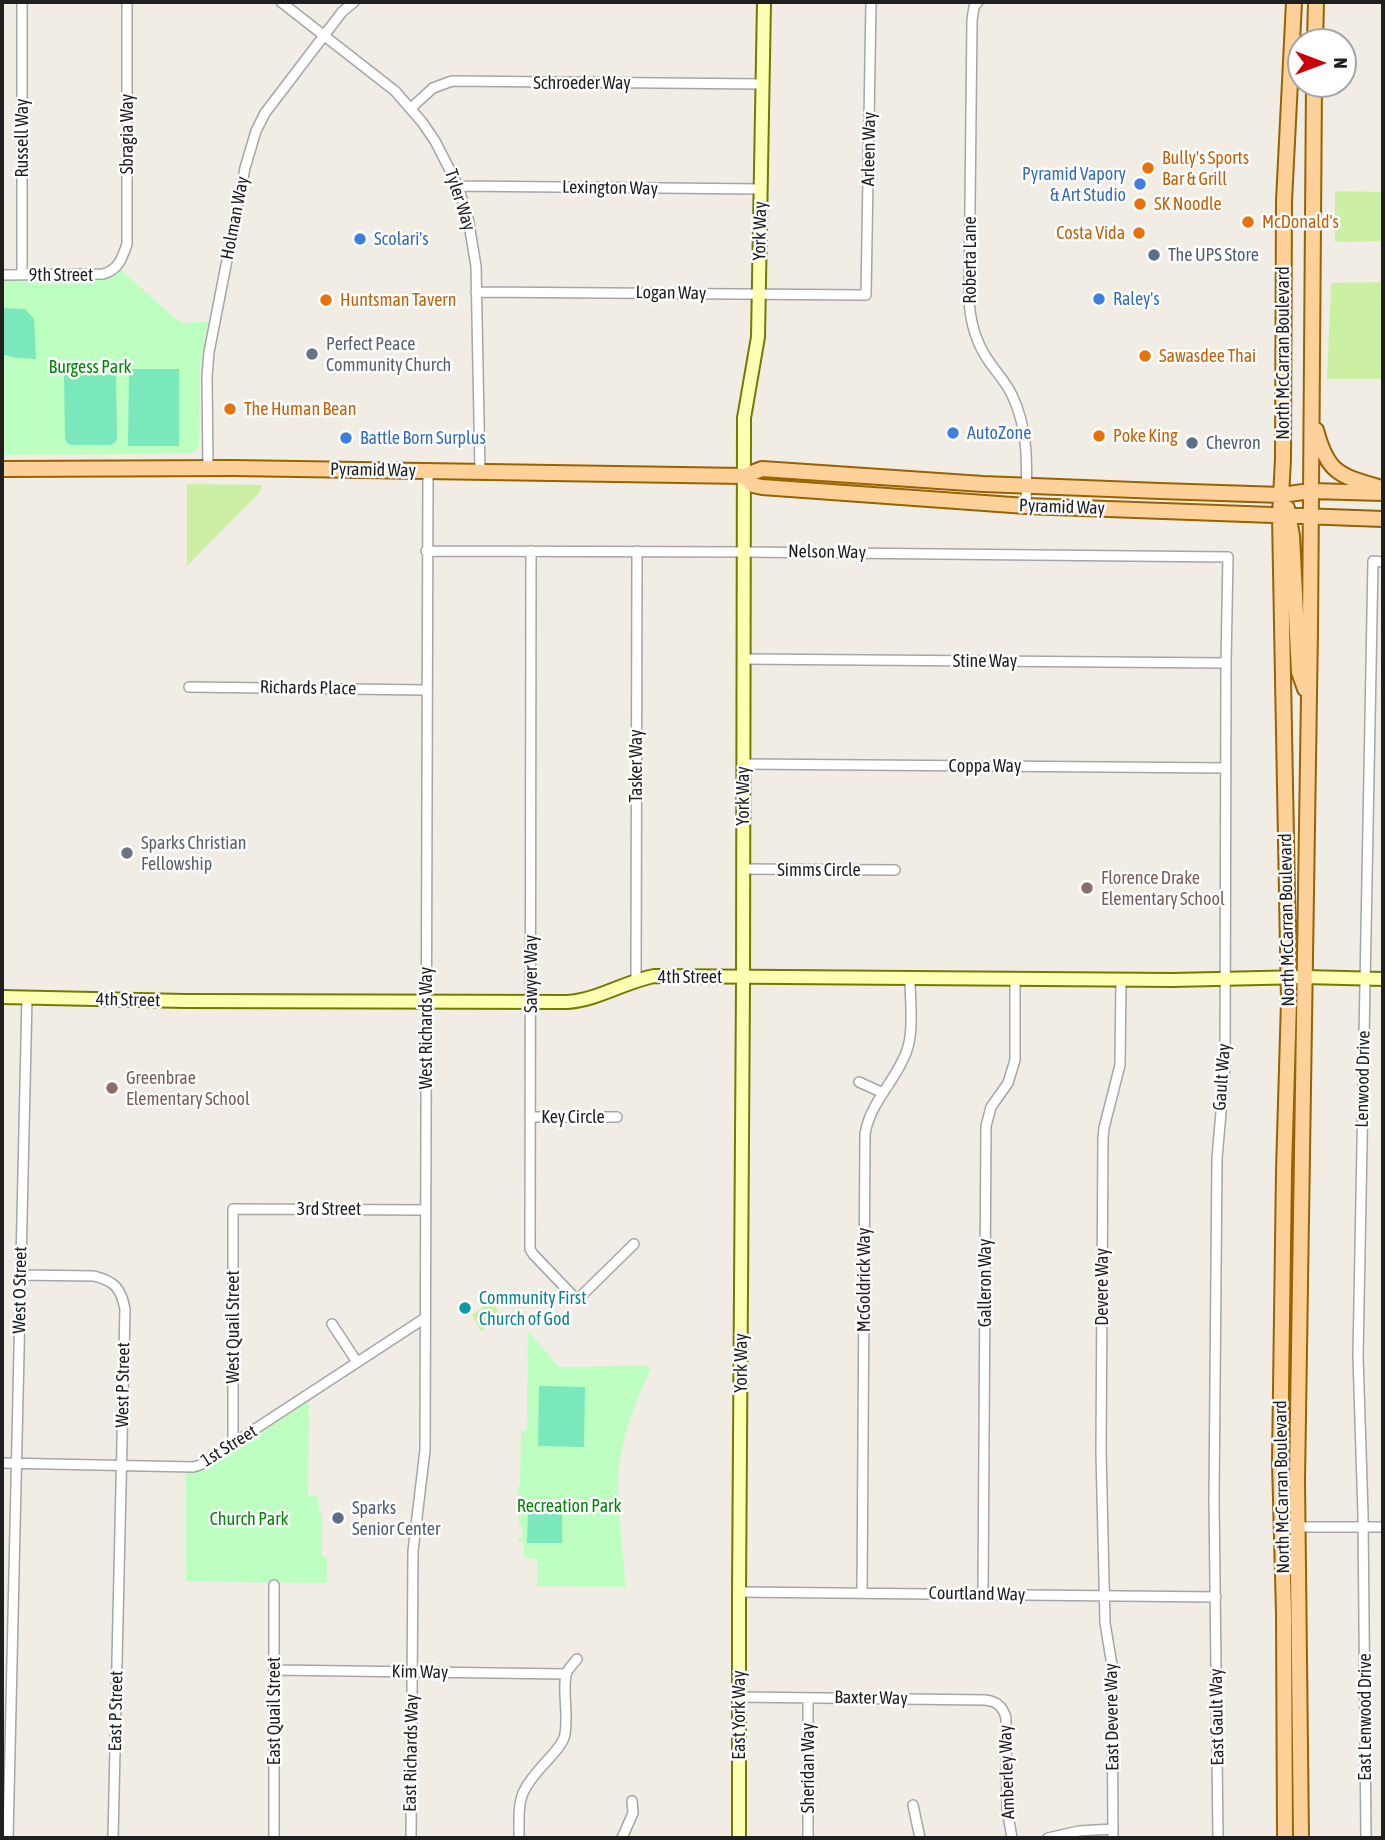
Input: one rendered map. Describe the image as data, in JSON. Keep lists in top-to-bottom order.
{
  "streets": {
    "main road": ["North McCarran Boulevard", "Pyramid Way"],
    "street": [
      "Schroeder Way",
      "Sbragia Way",
      "Russell Way",
      "Arleen Way",
      "Lexington Way",
      "Tyler Way",
      "Holman Way",
      "York Way",
      "Roberta Lane",
      "9th Street",
      "Logan Way",
      "Nelson Way",
      "Stine Way",
      "Richards Place",
      "Tasker Way",
      "Coppa Way",
      "Simms Circle",
      "Sawyer Way",
      "4th Street",
      "West Richards Way",
      "Gault Way",
      "Lenwood Drive",
      "Key Circle",
      "3rd Street",
      "McGoldrick Way",
      "Galleron Way",
      "Devere Way",
      "West O Street",
      "West Quail Street",
      "West P Street",
      "1st Street",
      "Courtland Way",
      "Kim Way",
      "Baxter Way",
      "East P Street",
      "East Quail Street",
      "East York Way",
      "East Devere Way",
      "East Gault Way",
      "East Lenwood Drive",
      "East Richards Way",
      "Sheridan Way",
      "Amberley Way"
    ]
  },
  "crossings": [
    ["Schroeder Way", "Tyler Way"],
    ["Schroeder Way", "York Way"],
    ["Sbragia Way", "9th Street"],
    ["Russell Way", "9th Street"],
    ["Arleen Way", "Logan Way"],
    ["Lexington Way", "Tyler Way"],
    ["Lexington Way", "York Way"],
    ["Tyler Way", "Holman Way"],
    ["Tyler Way", "Logan Way"],
    ["Tyler Way", "Pyramid Way"],
    ["Holman Way", "Pyramid Way"],
    ["York Way", "Logan Way"],
    ["York Way", "Pyramid Way"],
    ["York Way", "Nelson Way"],
    ["York Way", "Stine Way"],
    ["York Way", "Coppa Way"],
    ["York Way", "Simms Circle"],
    ["York Way", "4th Street"],
    ["York Way", "Courtland Way"],
    ["York Way", "East York Way"],
    ["Roberta Lane", "Pyramid Way"],
    ["North McCarran Boulevard", "Pyramid Way"],
    ["North McCarran Boulevard", "4th Street"],
    ["Pyramid Way", "West Richards Way"],
    ["Nelson Way", "Tasker Way"],
    ["Nelson Way", "Sawyer Way"],
    ["Nelson Way", "West Richards Way"],
    ["Nelson Way", "Gault Way"],
    ["Stine Way", "Gault Way"],
    ["Richards Place", "West Richards Way"],
    ["Tasker Way", "4th Street"],
    ["Coppa Way", "Gault Way"],
    ["Sawyer Way", "4th Street"],
    ["Sawyer Way", "Key Circle"],
    ["4th Street", "West Richards Way"],
    ["4th Street", "Gault Way"],
    ["4th Street", "Lenwood Drive"],
    ["4th Street", "McGoldrick Way"],
    ["4th Street", "Galleron Way"],
    ["4th Street", "Devere Way"],
    ["4th Street", "West O Street"],
    ["West Richards Way", "3rd Street"],
    ["West Richards Way", "1st Street"],
    ["West Richards Way", "East Richards Way"],
    ["Gault Way", "Courtland Way"],
    ["Gault Way", "East Gault Way"],
    ["Lenwood Drive", "East Lenwood Drive"],
    ["3rd Street", "West Quail Street"],
    ["McGoldrick Way", "Courtland Way"],
    ["Galleron Way", "Courtland Way"],
    ["Devere Way", "Courtland Way"],
    ["Devere Way", "East Devere Way"],
    ["West O Street", "West P Street"],
    ["West O Street", "1st Street"],
    ["West Quail Street", "1st Street"],
    ["West P Street", "1st Street"],
    ["West P Street", "East P Street"],
    ["Courtland Way", "East York Way"],
    ["Courtland Way", "East Devere Way"],
    ["Courtland Way", "East Gault Way"],
    ["Kim Way", "East Quail Street"],
    ["Kim Way", "East Richards Way"],
    ["Baxter Way", "East York Way"],
    ["Baxter Way", "Sheridan Way"],
    ["Baxter Way", "Amberley Way"]
  ],
  "parks": ["Burgess Park", "Recreation Park", "Church Park"],
  "places": [
    "Bully's Sports Bar & Grill",
    "Pyramid Vapory & Art Studio",
    "SK Noodle",
    "McDonald's",
    "Costa Vida",
    "Scolari's",
    "The UPS Store",
    "Raley's",
    "Huntsman Tavern",
    "Perfect Peace Community Church",
    "Sawasdee Thai",
    "The Human Bean",
    "AutoZone",
    "Poke King",
    "Battle Born Surplus",
    "Chevron",
    "Sparks Christian Fellowship",
    "Florence Drake Elementary School",
    "Greenbrae Elementary School",
    "Community First Church of God",
    "Sparks Senior Center"
  ],
  "north": "right"
}
